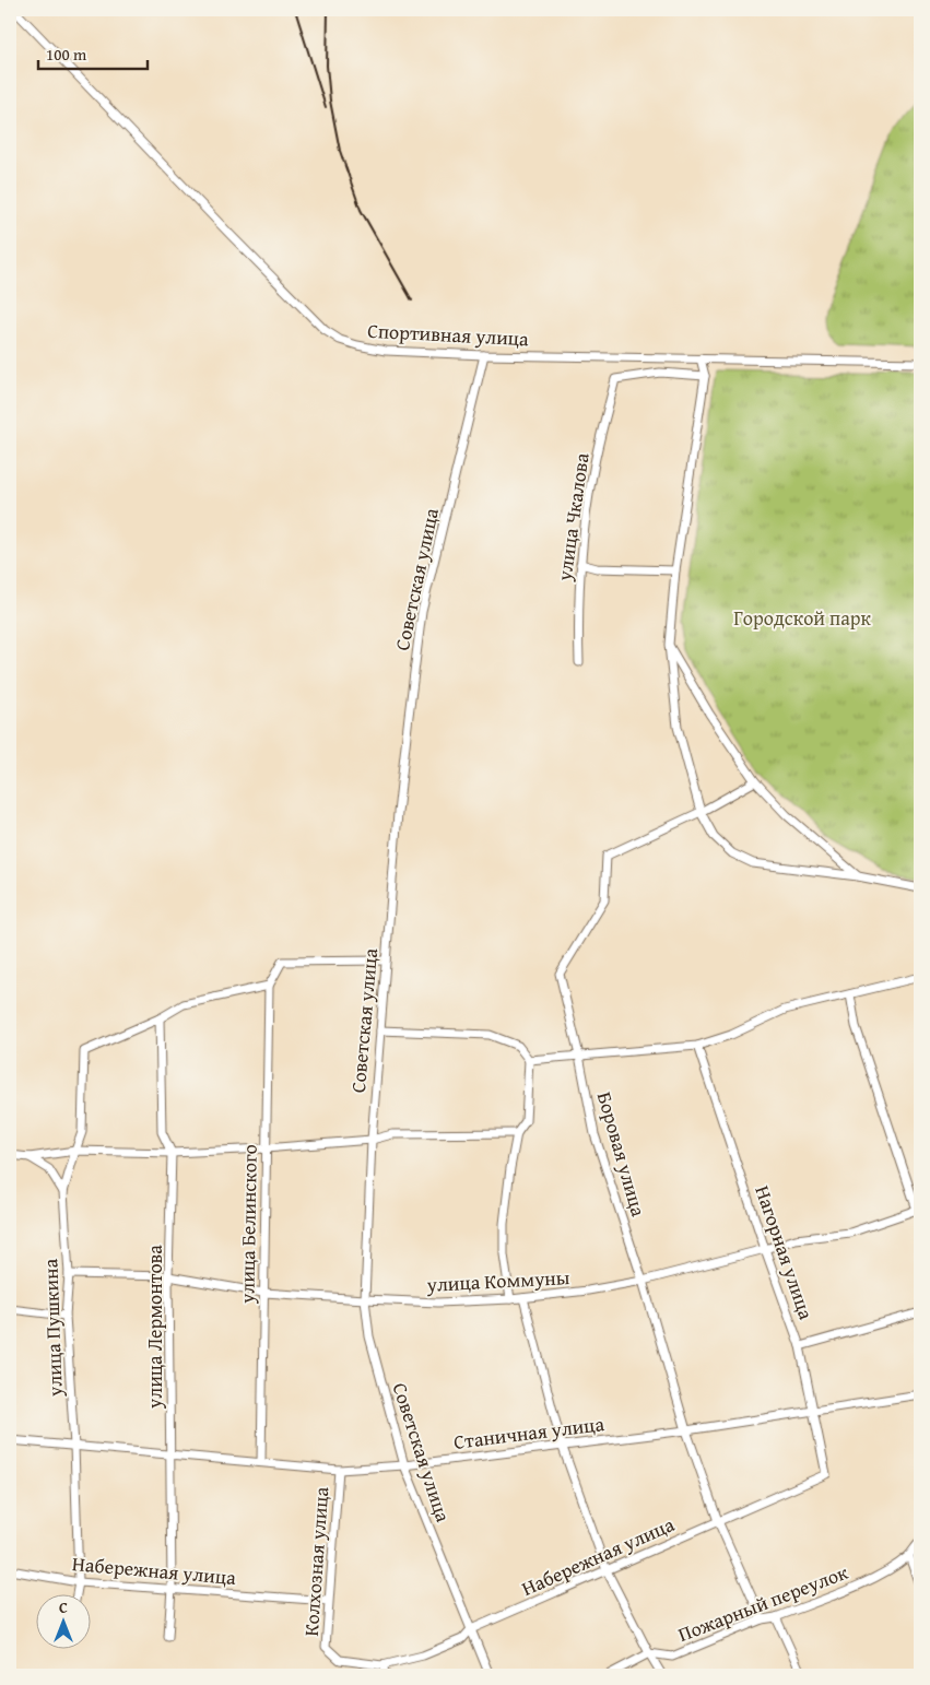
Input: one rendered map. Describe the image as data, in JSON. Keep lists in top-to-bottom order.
{
  "streets": {
    "street": [
      "Спортивная улица",
      "улица Чкалова",
      "Советская улица",
      "Боровая улица",
      "улица Белинского",
      "Нагорная улица",
      "улица Коммуны",
      "улица Лермонтова",
      "улица Пушкина",
      "Станичная улица",
      "Набережная улица",
      "Колхозная улица",
      "Пожарный переулок"
    ]
  },
  "crossings": [
    ["Спортивная улица", "Советская улица"],
    ["Советская улица", "улица Коммуны"],
    ["Советская улица", "Станичная улица"],
    ["Советская улица", "Набережная улица"],
    ["Боровая улица", "улица Коммуны"],
    ["Боровая улица", "Станичная улица"],
    ["Боровая улица", "Набережная улица"],
    ["Боровая улица", "Пожарный переулок"],
    ["улица Белинского", "улица Коммуны"],
    ["улица Белинского", "Станичная улица"],
    ["Нагорная улица", "улица Коммуны"],
    ["Нагорная улица", "Станичная улица"],
    ["Нагорная улица", "Набережная улица"],
    ["улица Коммуны", "улица Лермонтова"],
    ["улица Коммуны", "улица Пушкина"],
    ["улица Лермонтова", "улица Пушкина"],
    ["улица Лермонтова", "Станичная улица"],
    ["улица Лермонтова", "Набережная улица"],
    ["улица Пушкина", "Станичная улица"],
    ["улица Пушкина", "Набережная улица"],
    ["Станичная улица", "Колхозная улица"],
    ["Набережная улица", "Колхозная улица"]
  ],
  "parks": ["Городской парк"],
  "scale_bar": "100 m",
  "north": "top"
}
